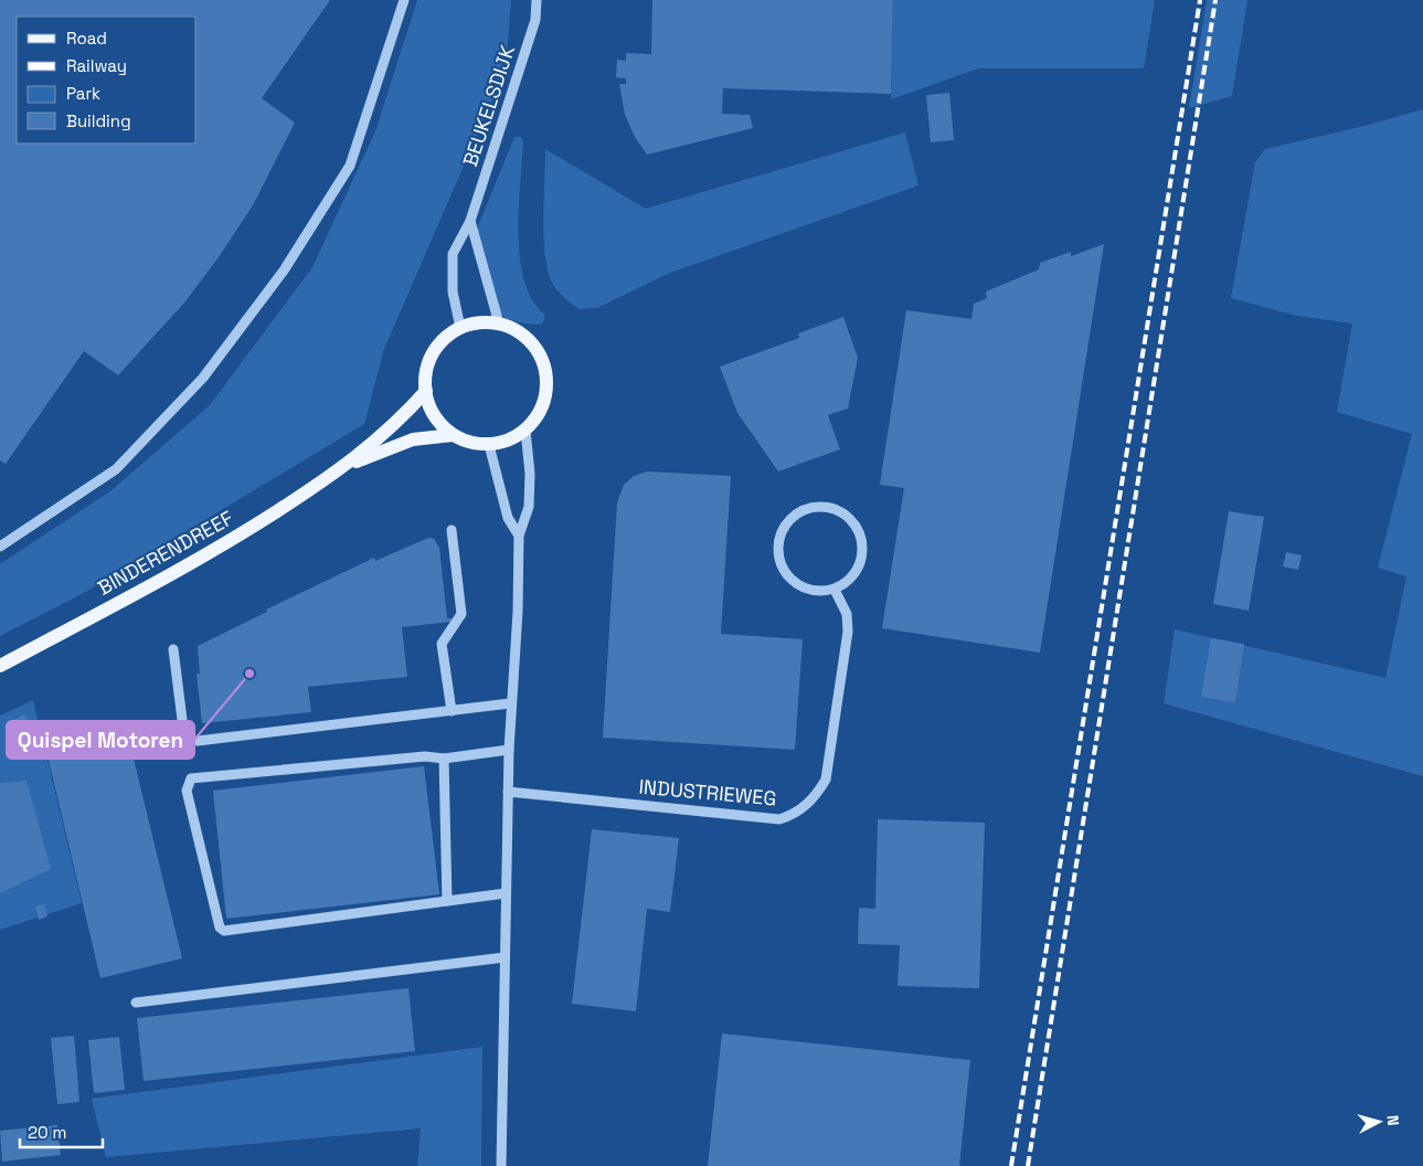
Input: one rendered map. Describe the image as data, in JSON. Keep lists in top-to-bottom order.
{
  "streets": {
    "main road": ["BINDERENDREEF"],
    "street": ["BEUKELSDIJK", "INDUSTRIEWEG"]
  },
  "crossings": [
    ["BEUKELSDIJK", "BINDERENDREEF"]
  ],
  "places": ["Quispel Motoren"],
  "legend": [
    "Road",
    "Railway",
    "Park",
    "Building"
  ],
  "scale_bar": "20 m",
  "north": "right"
}
